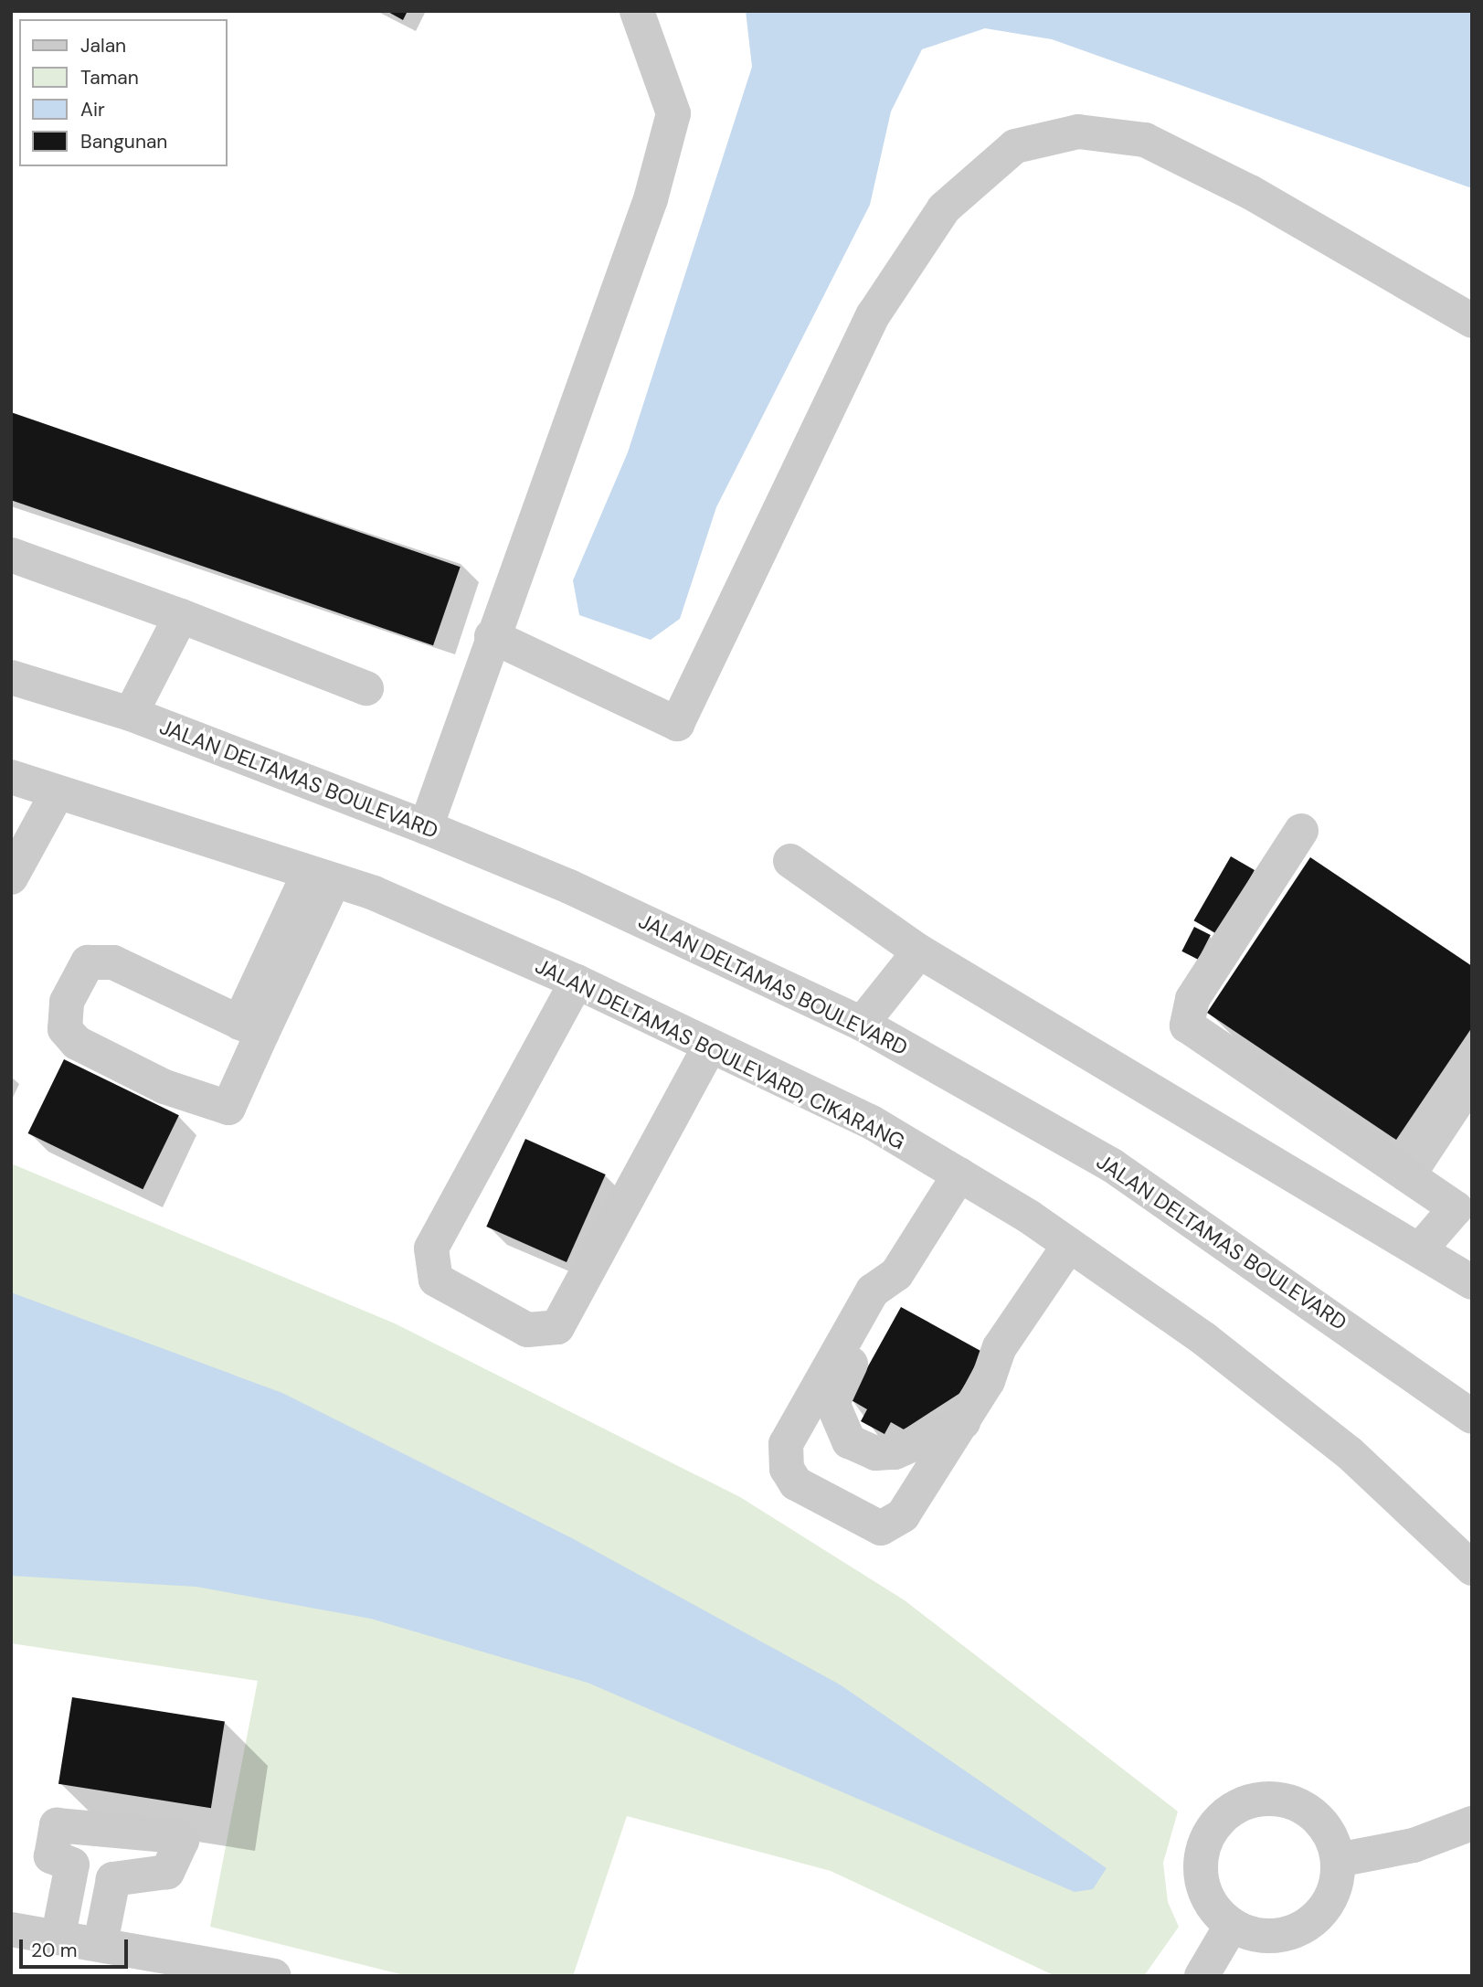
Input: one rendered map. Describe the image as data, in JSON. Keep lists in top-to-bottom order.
{
  "streets": {
    "street": ["JALAN DELTAMAS BOULEVARD", "JALAN DELTAMAS BOULEVARD, CIKARANG"]
  },
  "legend": [
    "Jalan",
    "Taman",
    "Air",
    "Bangunan"
  ],
  "scale_bar": "20 m"
}
